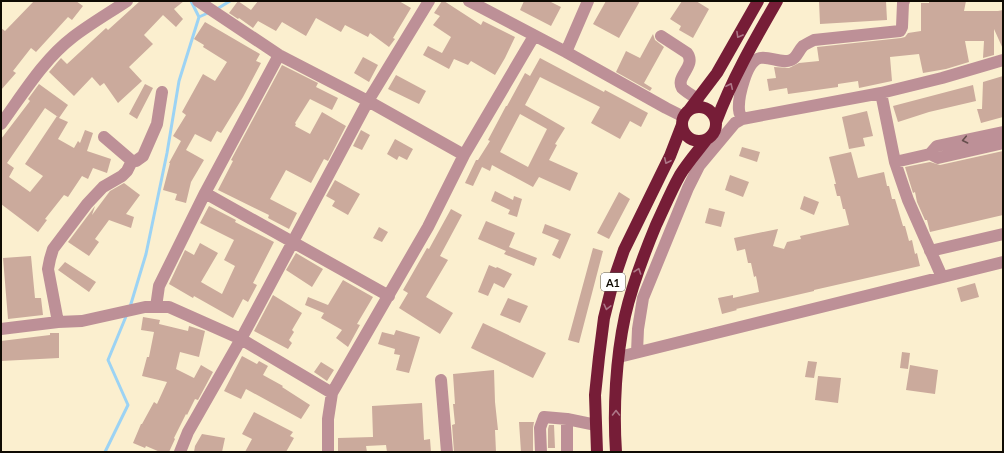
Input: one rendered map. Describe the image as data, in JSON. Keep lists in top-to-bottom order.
{
  "streets": {
    "highway": ["A1"]
  }
}
